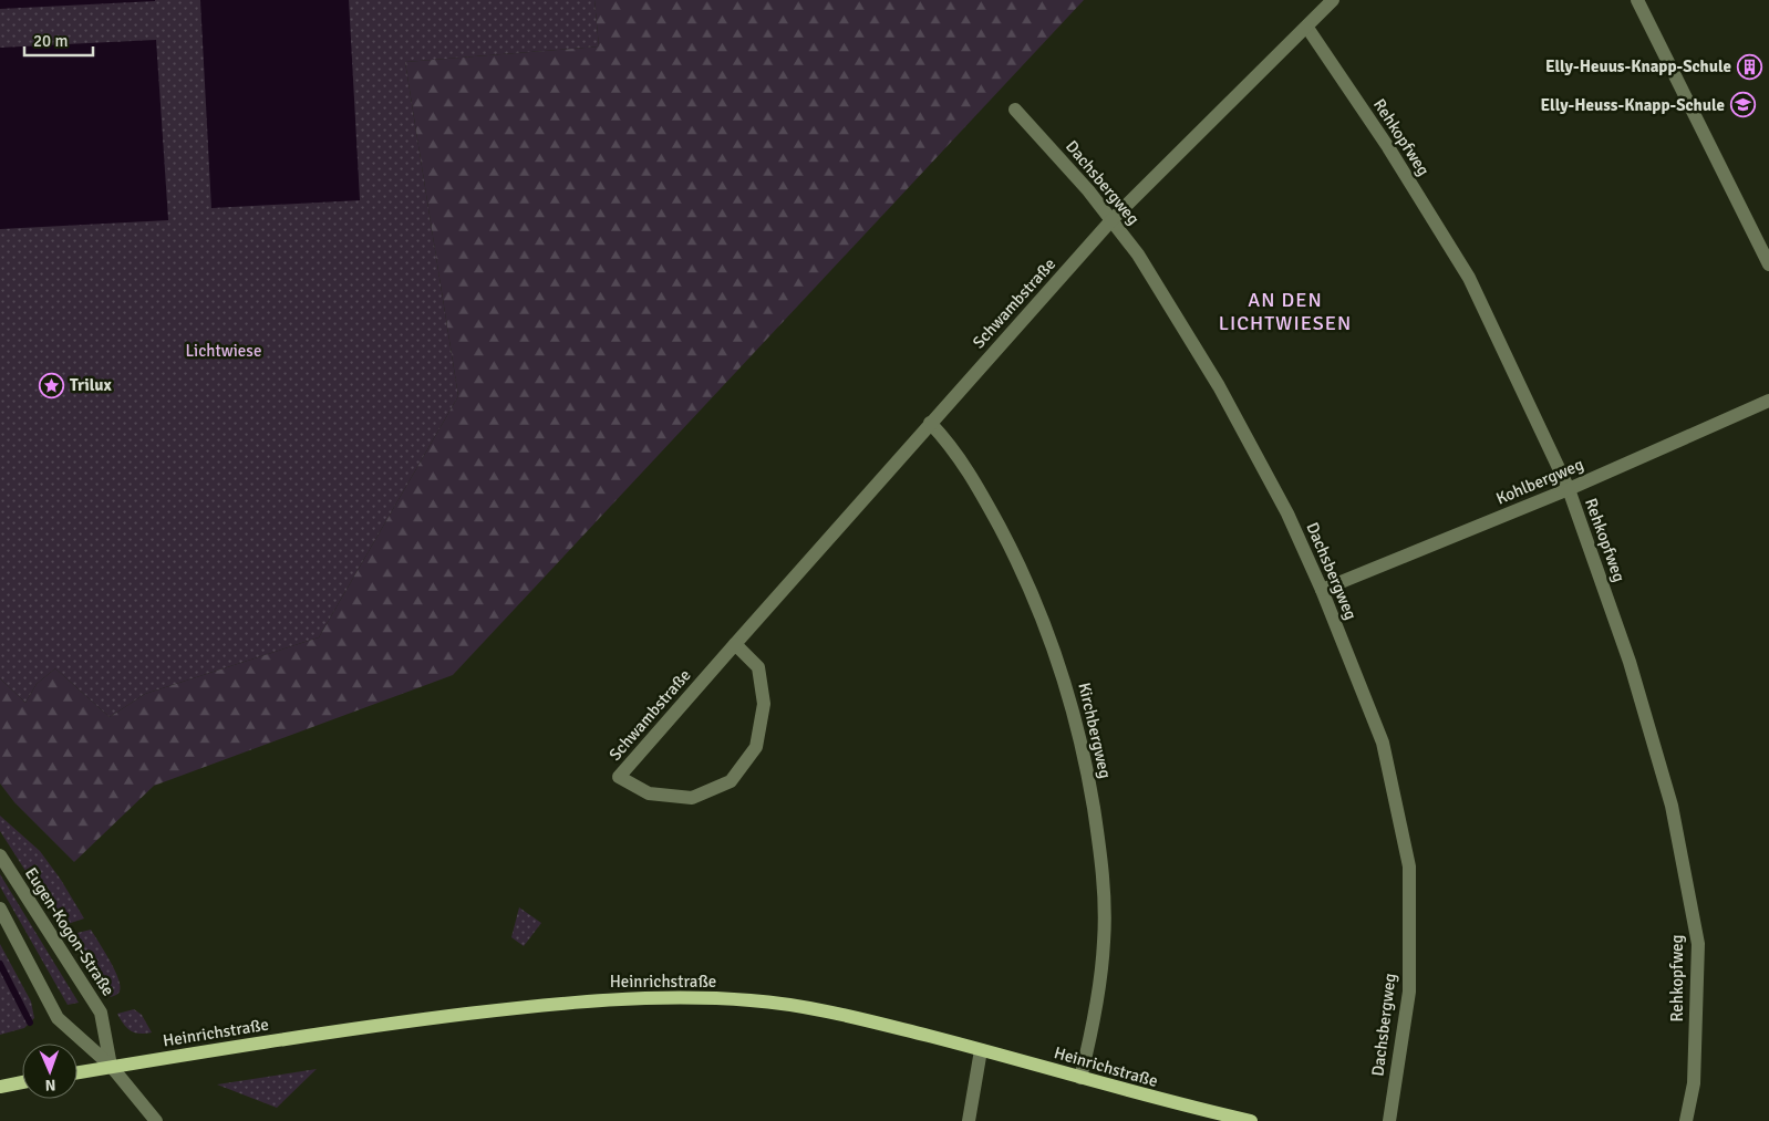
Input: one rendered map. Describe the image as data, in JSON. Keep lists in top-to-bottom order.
{
  "streets": {
    "main road": ["Heinrichstraße"],
    "street": [
      "Rehkopfweg",
      "Dachsbergweg",
      "Schwambstraße",
      "Kohlbergweg",
      "Kirchbergweg",
      "Eugen-Kogon-Straße"
    ]
  },
  "crossings": [
    ["Rehkopfweg", "Schwambstraße"],
    ["Rehkopfweg", "Kohlbergweg"],
    ["Dachsbergweg", "Schwambstraße"],
    ["Dachsbergweg", "Kohlbergweg"],
    ["Schwambstraße", "Kirchbergweg"],
    ["Kirchbergweg", "Heinrichstraße"],
    ["Eugen-Kogon-Straße", "Heinrichstraße"]
  ],
  "districts": ["AN DEN LICHTWIESEN"],
  "parks": ["Lichtwiese"],
  "places": {
    "building": ["Elly-Heuus-Knapp-Schule"],
    "school or university": ["Elly-Heuss-Knapp-Schule"],
    "place": ["Trilux"]
  },
  "scale_bar": "20 m",
  "north": "bottom"
}
